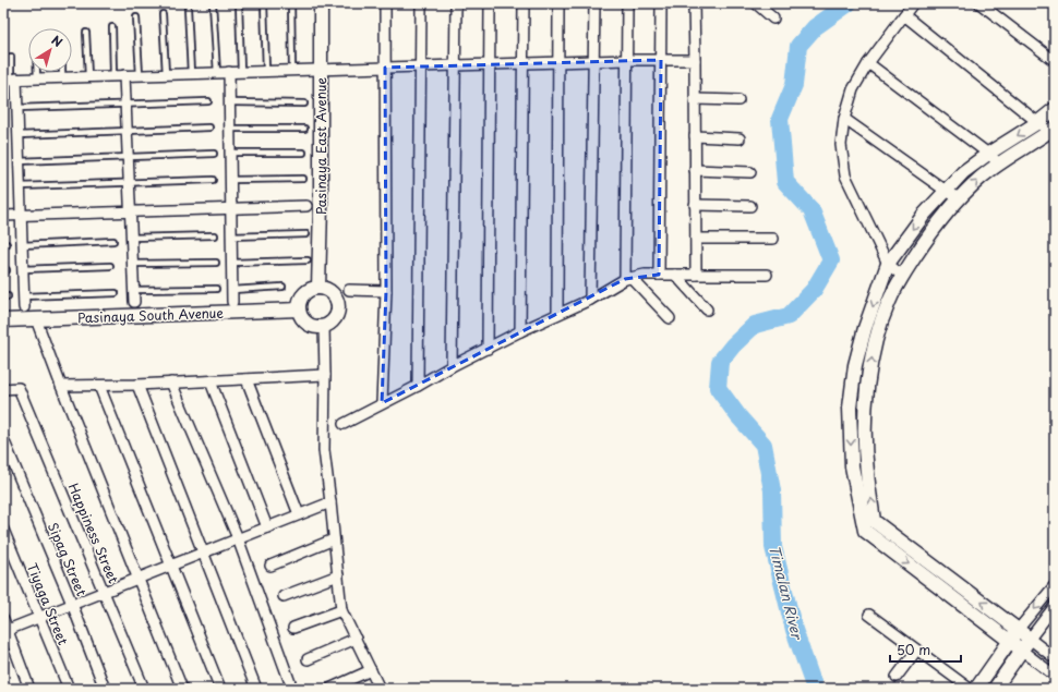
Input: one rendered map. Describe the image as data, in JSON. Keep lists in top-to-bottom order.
{
  "streets": {
    "street": [
      "Pasinaya East Avenue",
      "Pasinaya South Avenue",
      "Happiness Street",
      "Sipag Street",
      "Tiyaga Street"
    ]
  },
  "crossings": [
    ["Pasinaya East Avenue", "Pasinaya South Avenue"]
  ],
  "water": ["Timalan River"],
  "scale_bar": "50 m",
  "north": "top right"
}
